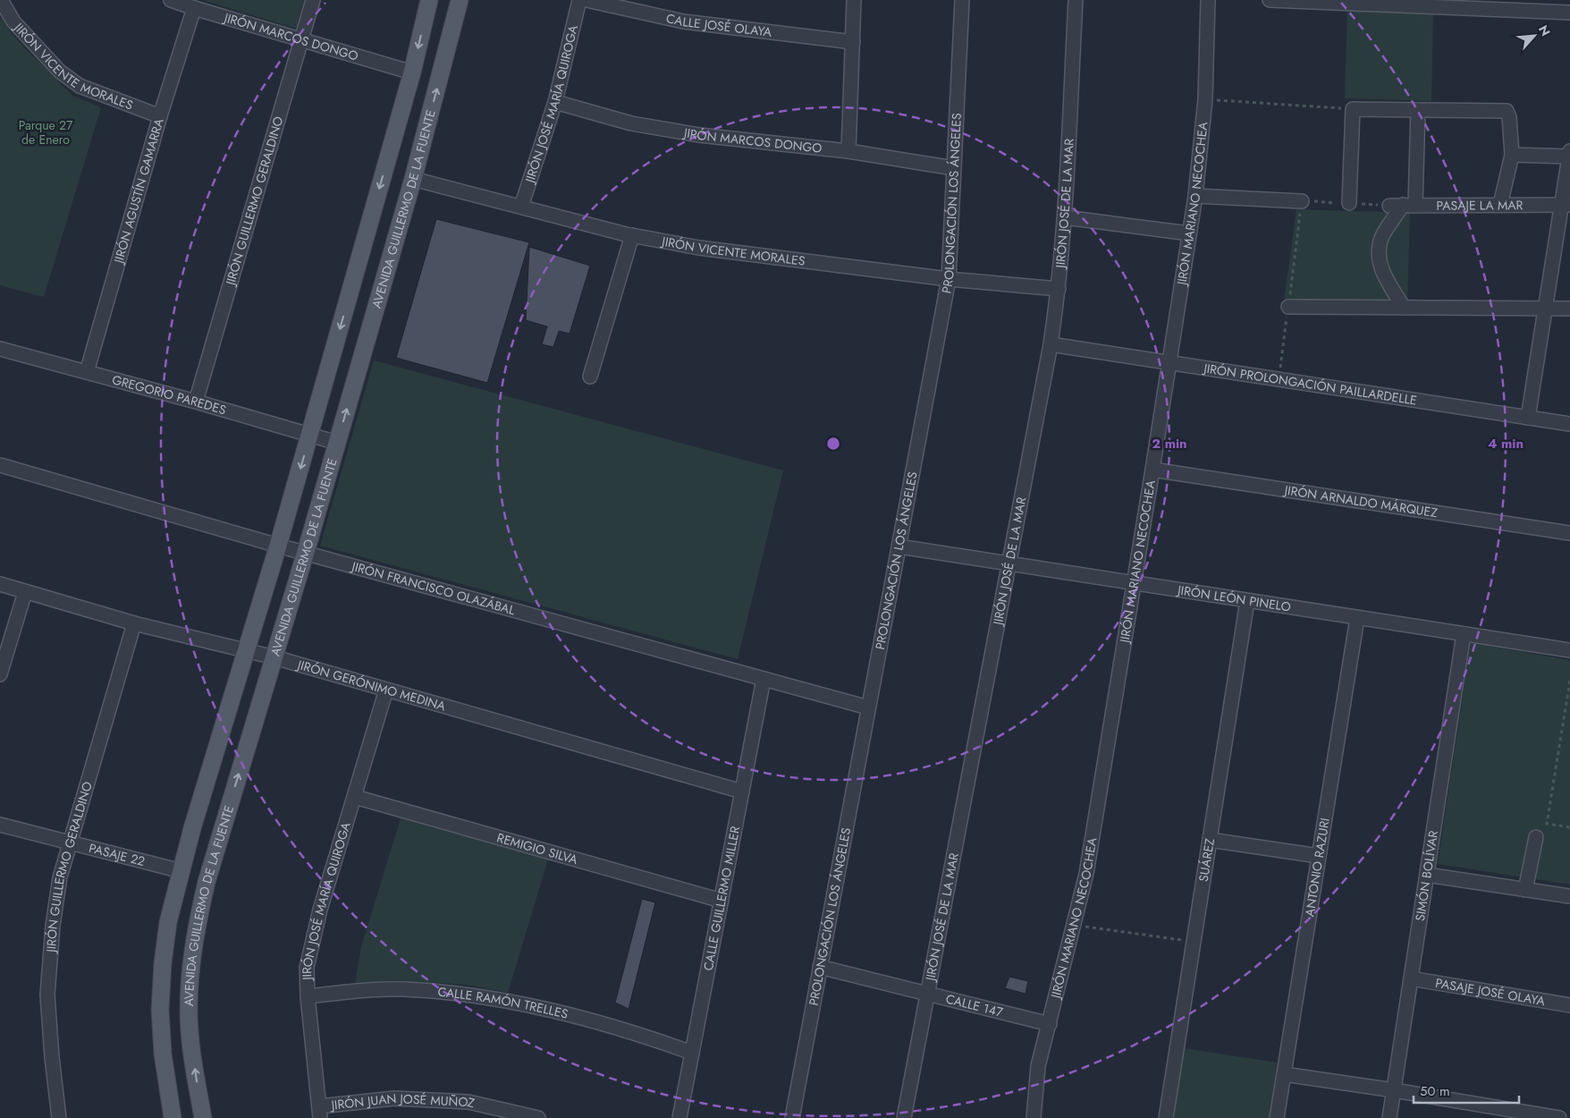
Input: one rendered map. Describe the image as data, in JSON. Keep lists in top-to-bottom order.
{
  "streets": {
    "main road": ["AVENIDA GUILLERMO DE LA FUENTE"],
    "street": [
      "CALLE JOSÉ OLAYA",
      "JIRÓN MARCOS DONGO",
      "JIRÓN VICENTE MORALES",
      "JIRÓN JOSÉ MARÍA QUIROGA",
      "JIRÓN AGUSTÍN GAMARRA",
      "JIRÓN GUILLERMO GERALDINO",
      "PROLONGACIÓN LOS ÁNGELES",
      "JIRÓN JOSÉ DE LA MAR",
      "JIRÓN MARIANO NECOCHEA",
      "PASAJE LA MAR",
      "JIRÓN PROLONGACIÓN PAILLARDELLE",
      "GREGORIO PAREDES",
      "JIRÓN ARNALDO MÁRQUEZ",
      "JIRÓN FRANCISCO OLAZÁBAL",
      "JIRÓN LEÓN PINELO",
      "JIRÓN GERÓNIMO MEDINA",
      "REMIGIO SILVA",
      "PASAJE 22",
      "SUÁREZ",
      "ANTONIO RAZURI",
      "SIMÓN BOLÍVAR",
      "CALLE GUILLERMO MILLER",
      "PASAJE JOSÉ OLAYA",
      "CALLE RAMÓN TRELLES",
      "CALLE 147",
      "JIRÓN JUAN JOSÉ MUÑOZ"
    ]
  },
  "crossings": [
    ["JIRÓN MARCOS DONGO", "JIRÓN JOSÉ MARÍA QUIROGA"],
    ["JIRÓN MARCOS DONGO", "JIRÓN AGUSTÍN GAMARRA"],
    ["JIRÓN MARCOS DONGO", "JIRÓN GUILLERMO GERALDINO"],
    ["JIRÓN MARCOS DONGO", "PROLONGACIÓN LOS ÁNGELES"],
    ["JIRÓN VICENTE MORALES", "JIRÓN JOSÉ MARÍA QUIROGA"],
    ["JIRÓN VICENTE MORALES", "JIRÓN AGUSTÍN GAMARRA"],
    ["JIRÓN VICENTE MORALES", "PROLONGACIÓN LOS ÁNGELES"],
    ["JIRÓN VICENTE MORALES", "JIRÓN JOSÉ DE LA MAR"],
    ["JIRÓN VICENTE MORALES", "AVENIDA GUILLERMO DE LA FUENTE"],
    ["JIRÓN JOSÉ MARÍA QUIROGA", "JIRÓN GERÓNIMO MEDINA"],
    ["JIRÓN JOSÉ MARÍA QUIROGA", "REMIGIO SILVA"],
    ["JIRÓN JOSÉ MARÍA QUIROGA", "CALLE RAMÓN TRELLES"],
    ["JIRÓN JOSÉ MARÍA QUIROGA", "JIRÓN JUAN JOSÉ MUÑOZ"],
    ["JIRÓN AGUSTÍN GAMARRA", "GREGORIO PAREDES"],
    ["JIRÓN GUILLERMO GERALDINO", "GREGORIO PAREDES"],
    ["JIRÓN GUILLERMO GERALDINO", "JIRÓN GERÓNIMO MEDINA"],
    ["JIRÓN GUILLERMO GERALDINO", "PASAJE 22"],
    ["PROLONGACIÓN LOS ÁNGELES", "JIRÓN FRANCISCO OLAZÁBAL"],
    ["PROLONGACIÓN LOS ÁNGELES", "JIRÓN LEÓN PINELO"],
    ["PROLONGACIÓN LOS ÁNGELES", "CALLE 147"],
    ["JIRÓN JOSÉ DE LA MAR", "JIRÓN PROLONGACIÓN PAILLARDELLE"],
    ["JIRÓN JOSÉ DE LA MAR", "JIRÓN LEÓN PINELO"],
    ["JIRÓN JOSÉ DE LA MAR", "CALLE 147"],
    ["JIRÓN MARIANO NECOCHEA", "JIRÓN PROLONGACIÓN PAILLARDELLE"],
    ["JIRÓN MARIANO NECOCHEA", "JIRÓN ARNALDO MÁRQUEZ"],
    ["JIRÓN MARIANO NECOCHEA", "JIRÓN LEÓN PINELO"],
    ["JIRÓN MARIANO NECOCHEA", "CALLE 147"],
    ["AVENIDA GUILLERMO DE LA FUENTE", "GREGORIO PAREDES"],
    ["AVENIDA GUILLERMO DE LA FUENTE", "JIRÓN FRANCISCO OLAZÁBAL"],
    ["AVENIDA GUILLERMO DE LA FUENTE", "JIRÓN GERÓNIMO MEDINA"],
    ["JIRÓN FRANCISCO OLAZÁBAL", "CALLE GUILLERMO MILLER"],
    ["JIRÓN LEÓN PINELO", "SUÁREZ"],
    ["JIRÓN LEÓN PINELO", "ANTONIO RAZURI"],
    ["JIRÓN LEÓN PINELO", "SIMÓN BOLÍVAR"],
    ["JIRÓN GERÓNIMO MEDINA", "CALLE GUILLERMO MILLER"],
    ["REMIGIO SILVA", "CALLE GUILLERMO MILLER"],
    ["SIMÓN BOLÍVAR", "PASAJE JOSÉ OLAYA"],
    ["CALLE GUILLERMO MILLER", "CALLE RAMÓN TRELLES"]
  ],
  "parks": ["Parque 27 de Enero"],
  "scale_bar": "50 m",
  "north": "top right",
  "rings": ["2 min", "4 min"]
}
